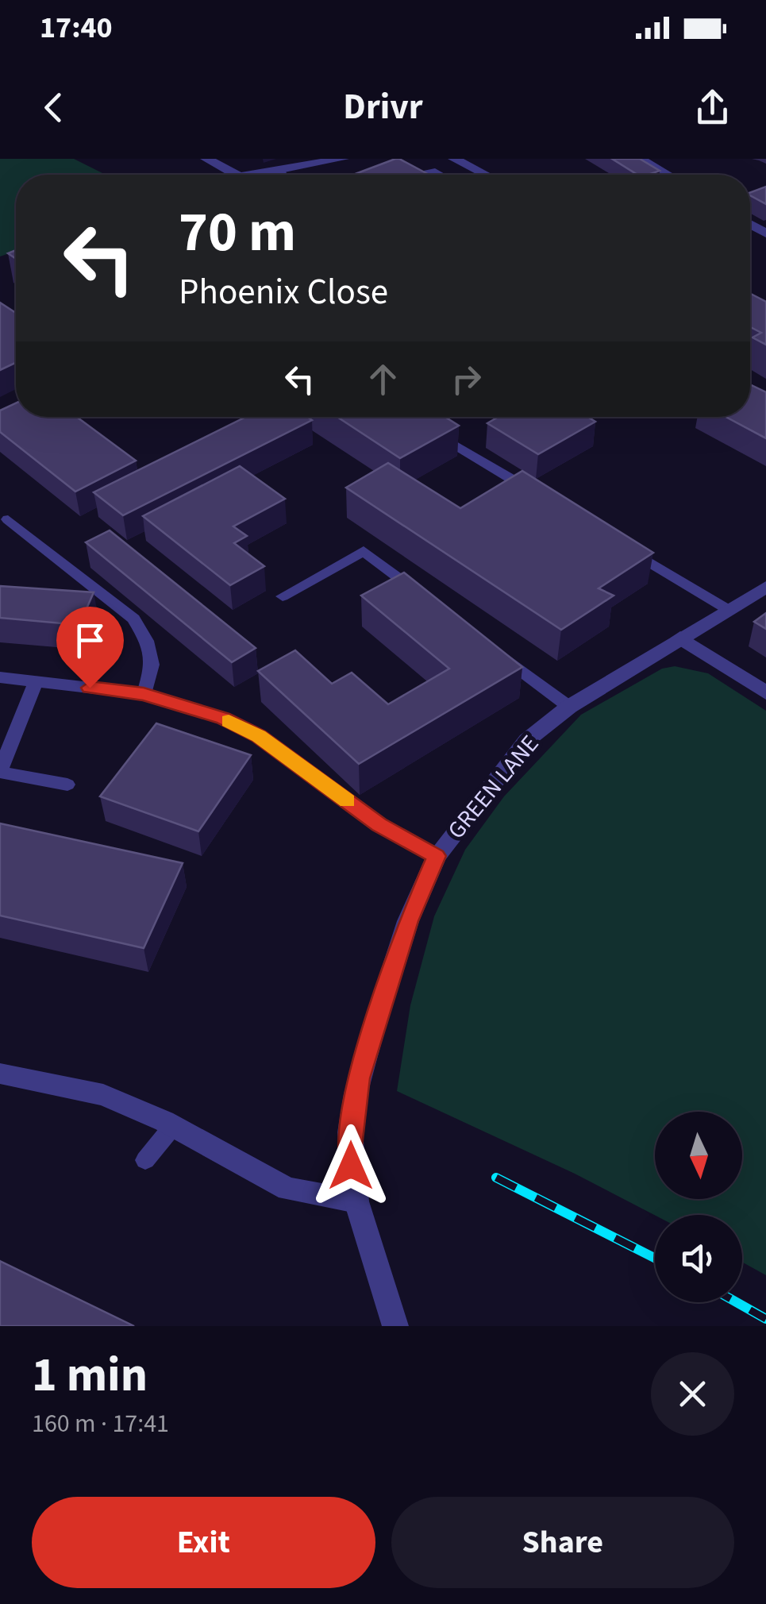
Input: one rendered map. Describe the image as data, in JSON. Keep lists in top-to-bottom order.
{
  "streets": {
    "street": ["GREEN LANE"]
  },
  "north": "bottom",
  "page": {
    "status": "17:40",
    "header": "Drivr",
    "turn": ["70 m", "Phoenix Close"],
    "heading": ["1 min", "160 m · 17:41"],
    "buttons": ["Exit", "Share"]
  }
}
